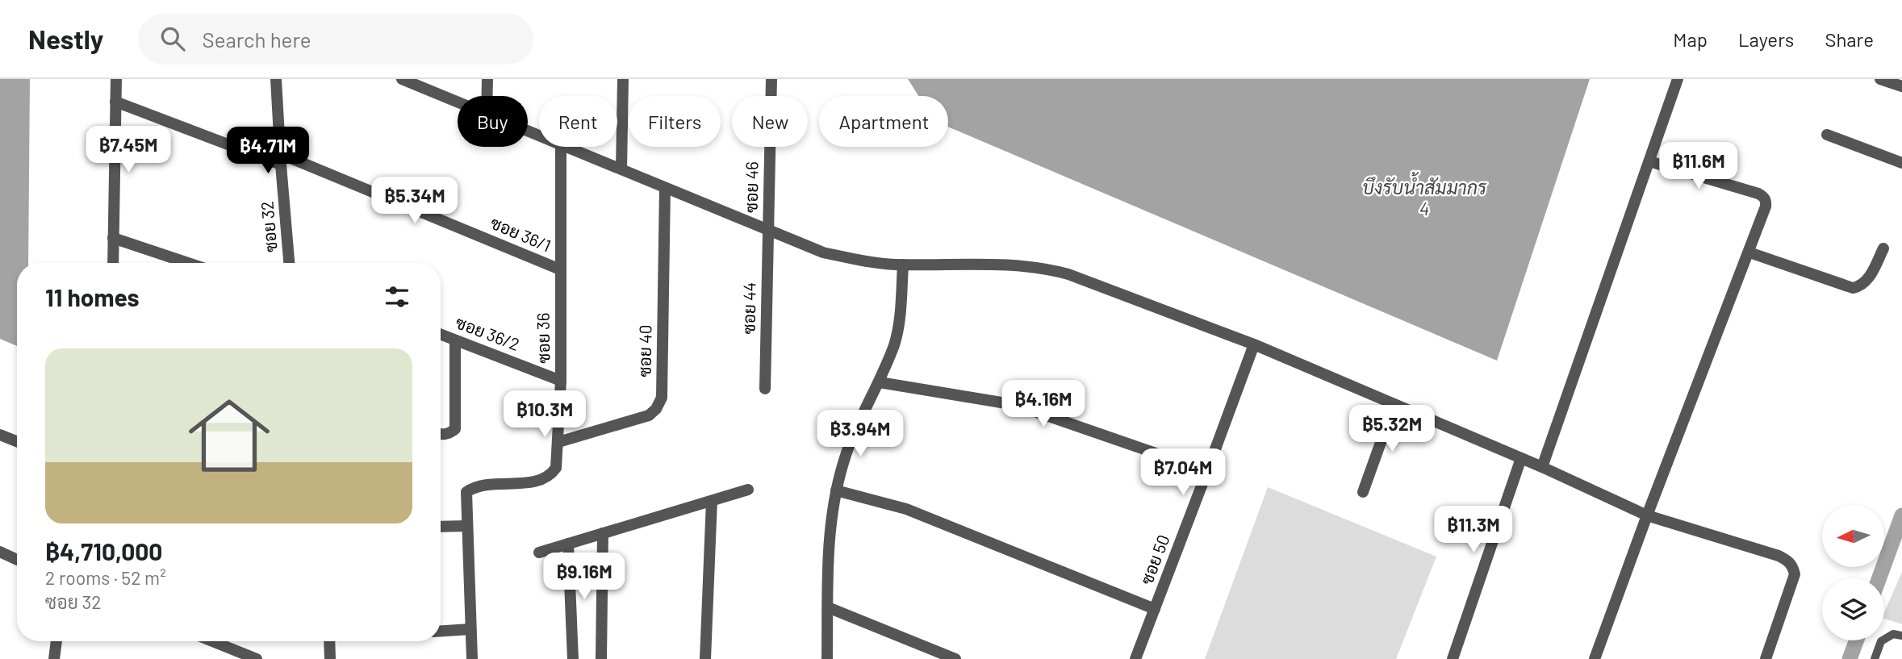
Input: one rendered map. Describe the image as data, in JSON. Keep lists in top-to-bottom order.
{
  "streets": {
    "street": [
      "ซอย 46",
      "ซอย 32",
      "ซอย 36/1",
      "ซอย 44",
      "ซอย 36/2",
      "ซอย 36",
      "ซอย 40",
      "ซอย 50"
    ]
  },
  "crossings": [
    ["ซอย 46", "ซอย 44"],
    ["ซอย 32", "ซอย 36/1"],
    ["ซอย 36/1", "ซอย 36"],
    ["ซอย 36/2", "ซอย 36"],
    ["ซอย 36", "ซอย 40"]
  ],
  "water": ["บึงรับน้ำสัมมากร 4"],
  "north": "left",
  "page": {
    "header": "Nestly",
    "search": "Search here",
    "nav": ["Map", "Layers", "Share"],
    "chip": [
      "Buy",
      "Rent",
      "Filters",
      "New",
      "Apartment"
    ],
    "price": [
      "฿7.45M",
      "฿4.71M",
      "฿11.6M",
      "฿5.34M",
      "฿4.16M",
      "฿10.3M",
      "฿5.32M",
      "฿3.94M",
      "฿7.04M",
      "฿11.3M",
      "฿9.16M"
    ],
    "heading": "11 homes",
    "list": [
      {
        "name": "฿4,710,000",
        "note": "2 rooms · 52 m² · ซอย 32"
      }
    ]
  }
}
